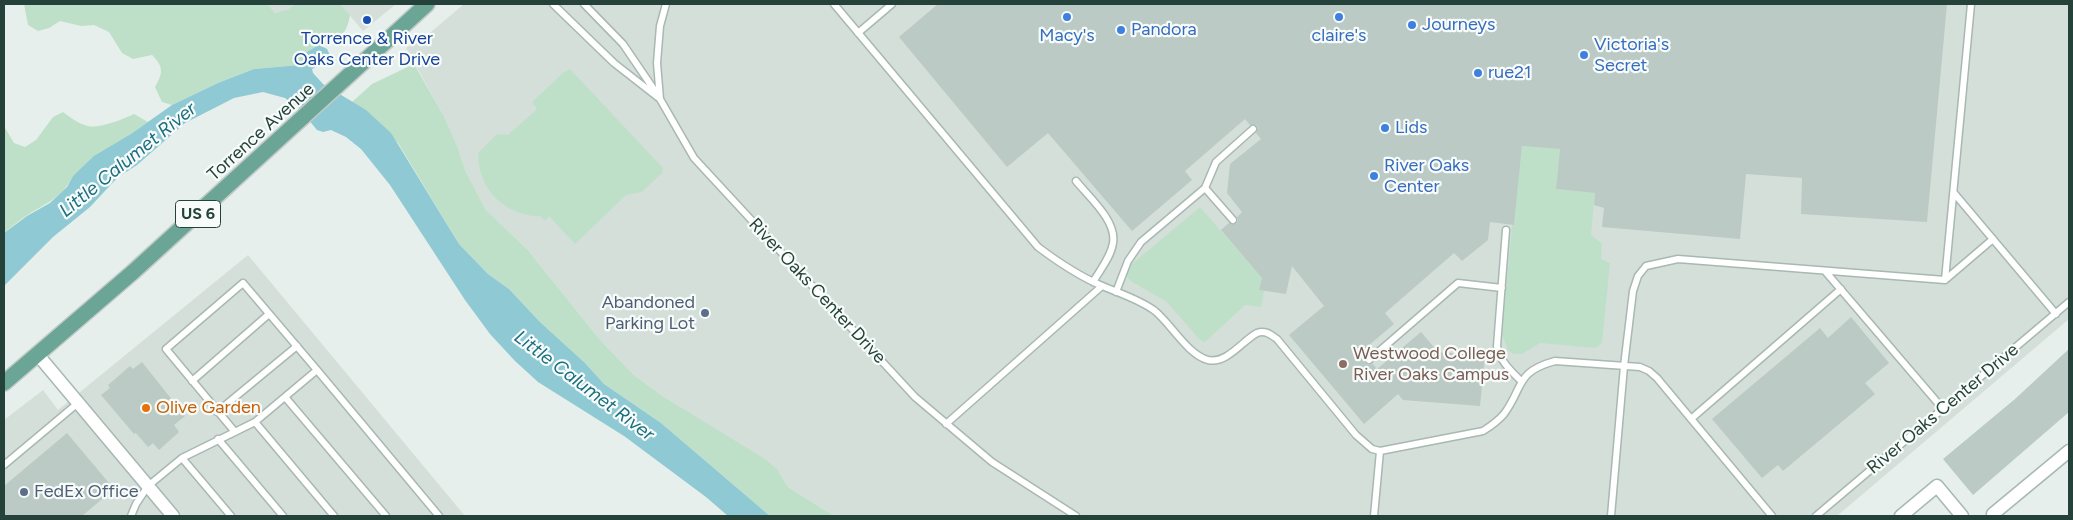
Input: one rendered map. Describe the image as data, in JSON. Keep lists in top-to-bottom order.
{
  "streets": {
    "main road": ["Torrence Avenue", "US 6"],
    "lane": ["River Oaks Center Drive"]
  },
  "water": ["Little Calumet River"],
  "places": [
    "Macy's",
    "claire's",
    "Torrence & River Oaks Center Drive",
    "Journeys",
    "Pandora",
    "Victoria's Secret",
    "rue21",
    "Lids",
    "River Oaks Center",
    "Abandoned Parking Lot",
    "Westwood College River Oaks Campus",
    "Olive Garden",
    "FedEx Office"
  ]
}
